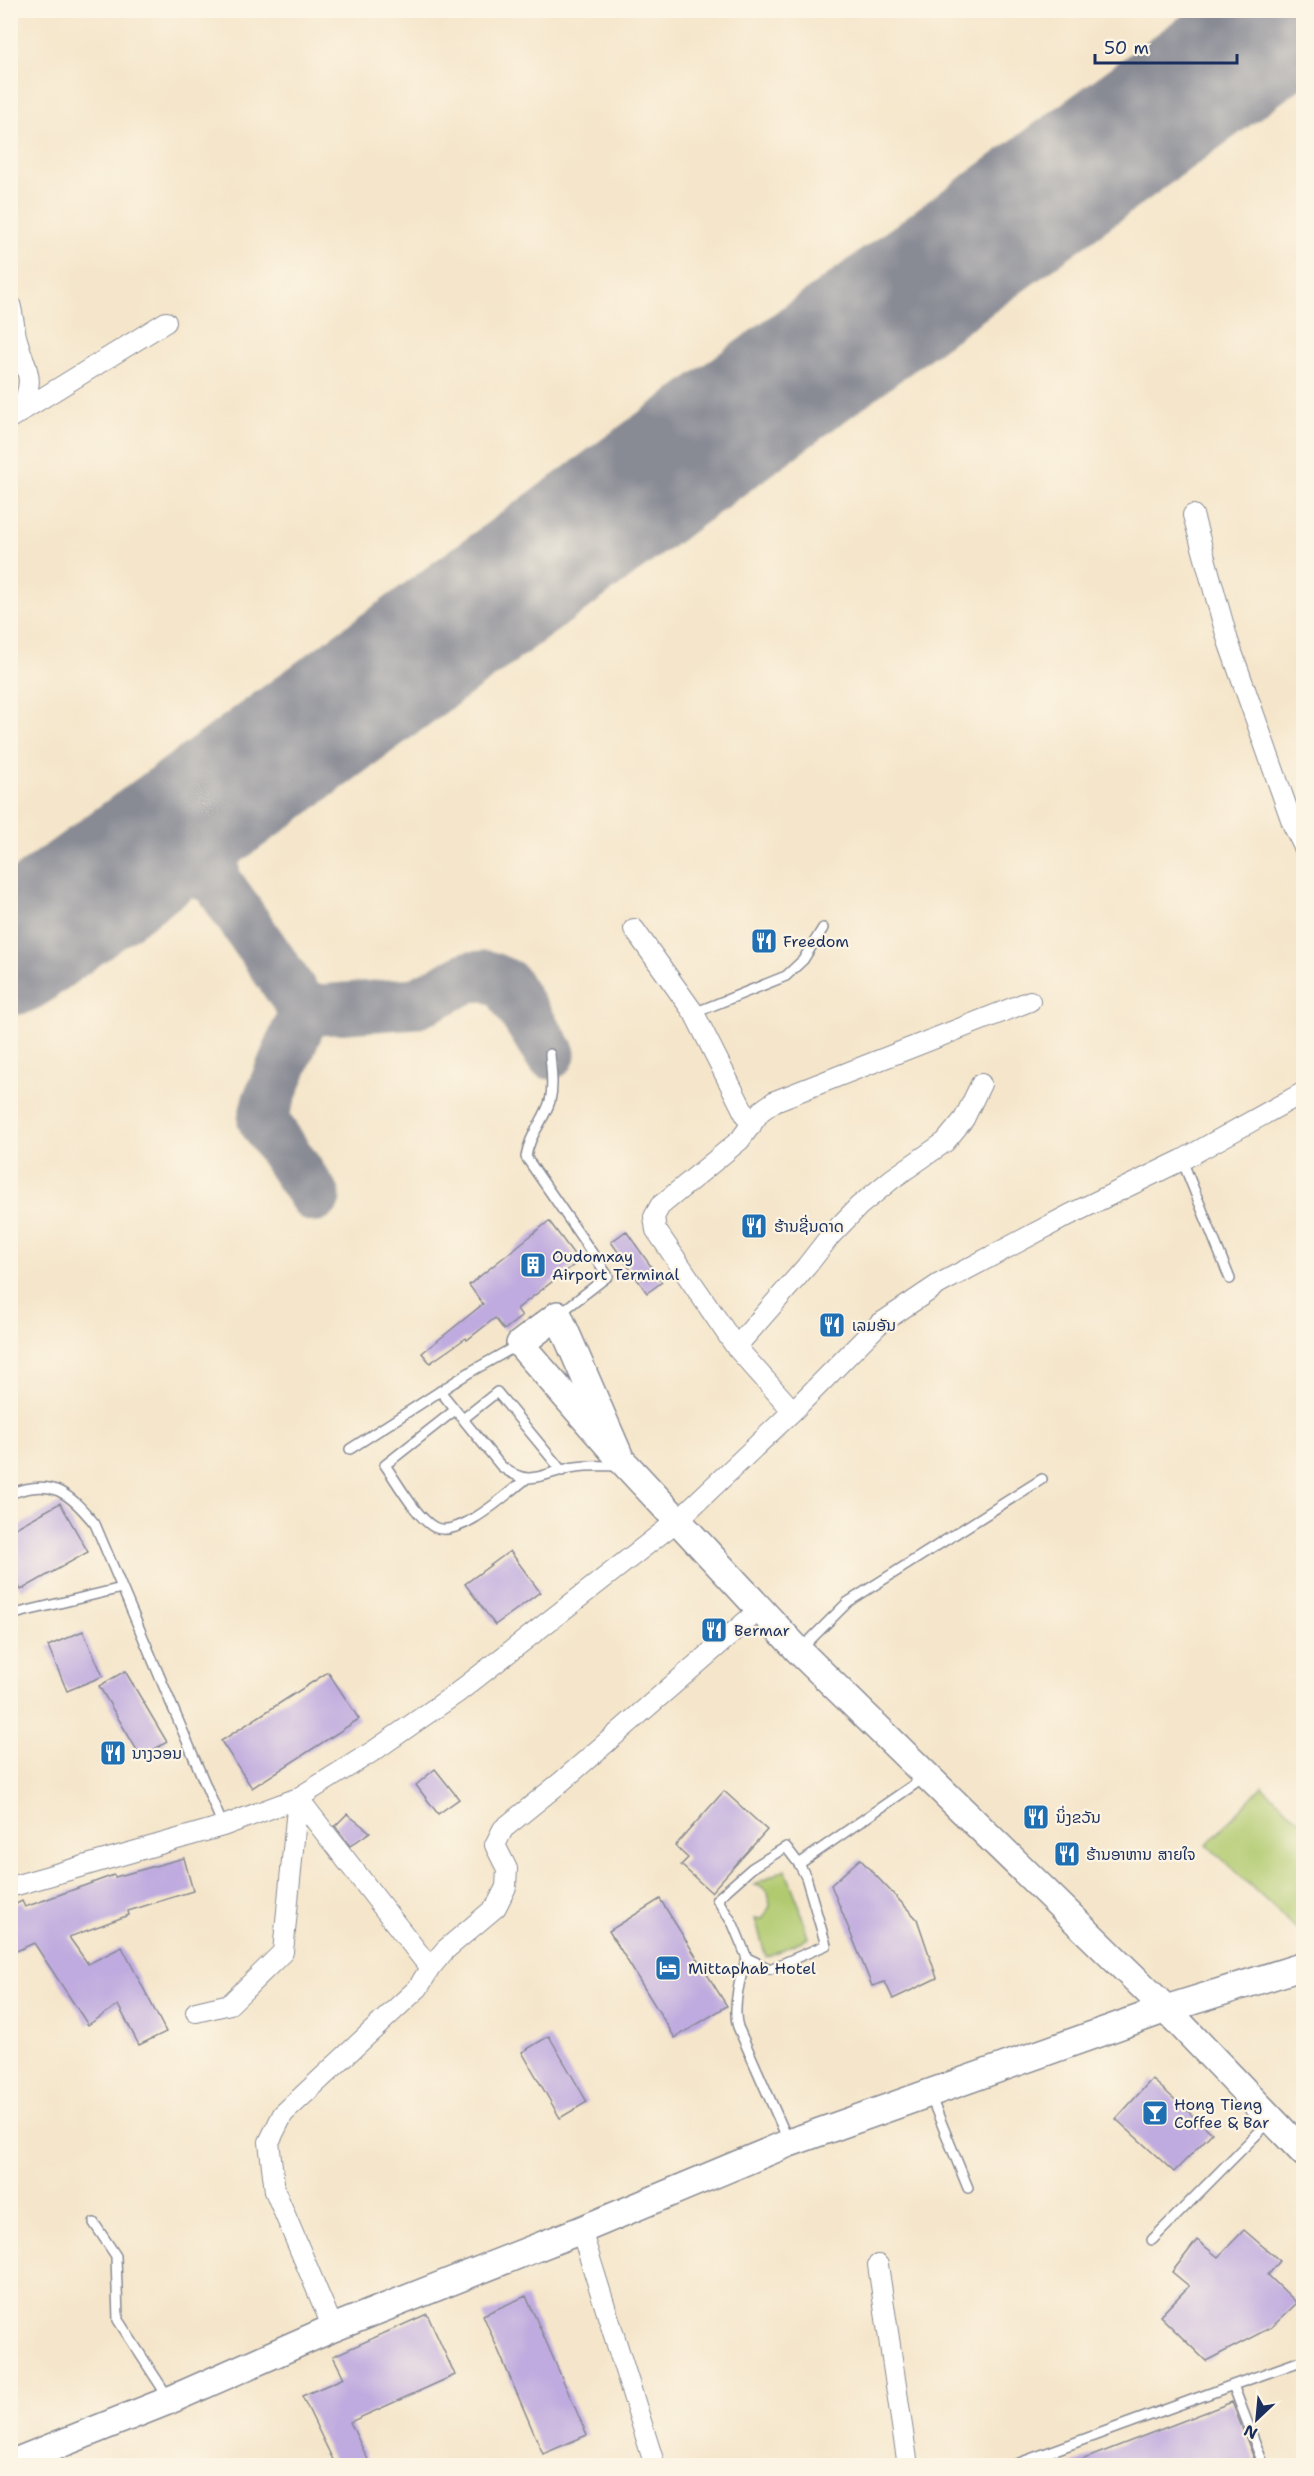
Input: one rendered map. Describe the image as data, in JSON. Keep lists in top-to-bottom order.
{
  "places": {
    "restaurant": [
      "Freedom",
      "ຮ້ານຊີ່ນດາດ",
      "ເລມອັນ",
      "Bermar",
      "ນາງວອນ",
      "ນິ່ງຂວັນ",
      "ຮ້ານອາຫານ ສາຍໃຈ"
    ],
    "building": ["Oudomxay Airport Terminal"],
    "hotel": ["Mittaphab Hotel"],
    "bar": ["Hong Tieng Coffee & Bar"]
  },
  "scale_bar": "50 m",
  "north": "bottom left"
}
